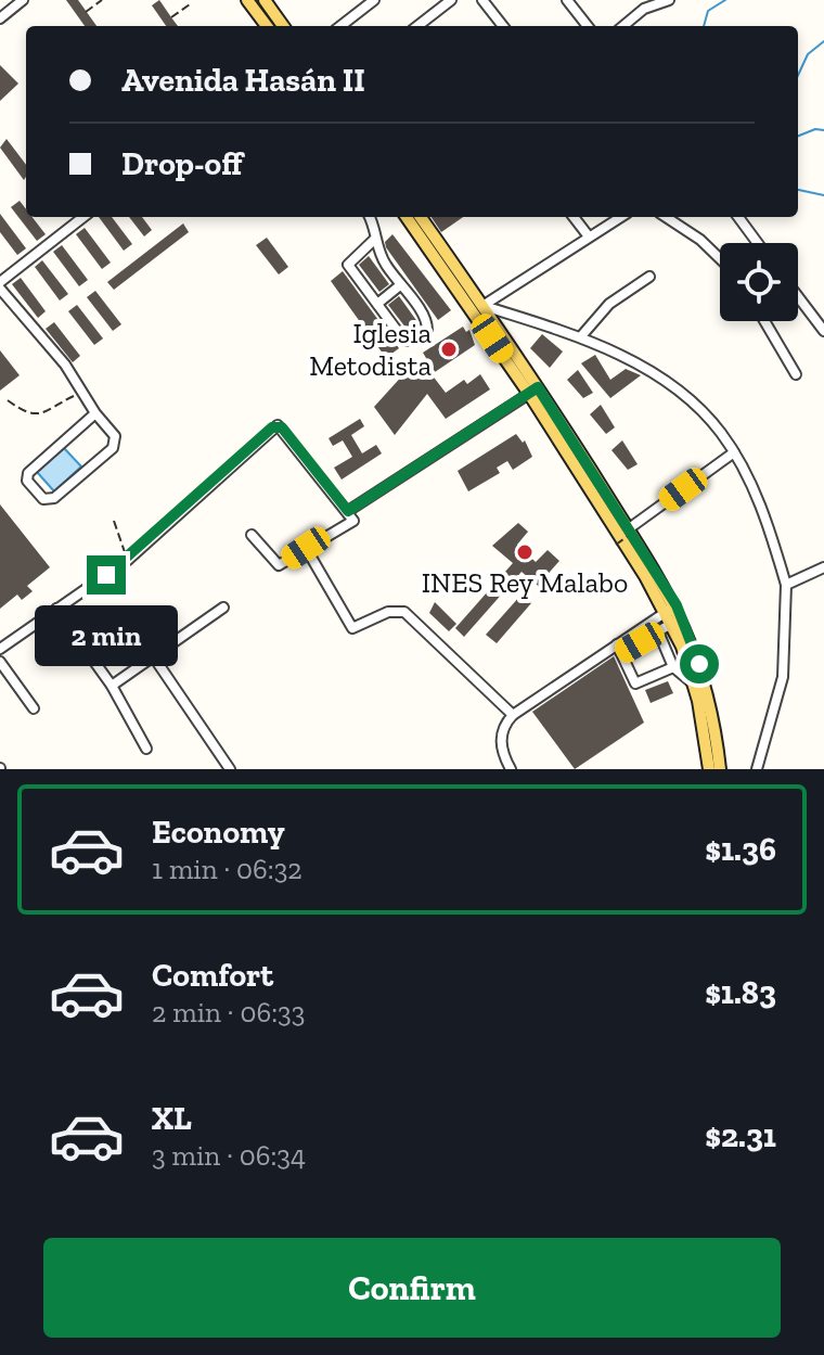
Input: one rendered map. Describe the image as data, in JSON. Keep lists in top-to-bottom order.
{
  "places": ["Iglesia Metodista", "INES Rey Malabo"],
  "page": {
    "banner": ["Avenida Hasán II", "Drop-off"],
    "bubble": "2 min",
    "list": [
      {
        "name": "Economy",
        "note": "1 min · 06:32",
        "value": "$1.36"
      },
      {
        "name": "Comfort",
        "note": "2 min · 06:33",
        "value": "$1.83"
      },
      {
        "name": "XL",
        "note": "3 min · 06:34",
        "value": "$2.31"
      }
    ],
    "buttons": "Confirm"
  }
}
